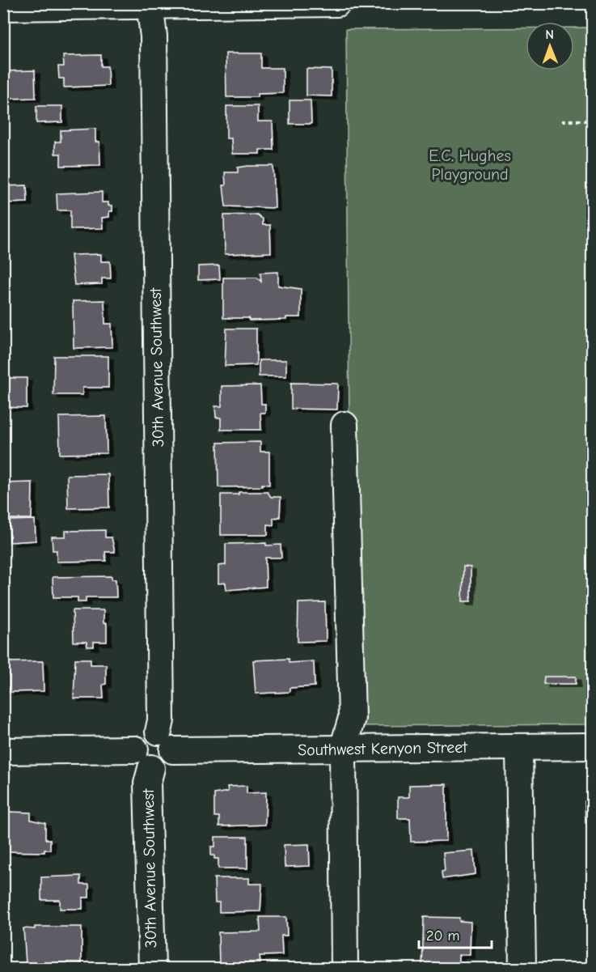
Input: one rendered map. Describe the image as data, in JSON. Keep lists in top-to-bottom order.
{
  "streets": {
    "street": ["30th Avenue Southwest", "Southwest Kenyon Street"]
  },
  "crossings": [
    ["30th Avenue Southwest", "Southwest Kenyon Street"]
  ],
  "parks": ["E.C. Hughes Playground"],
  "scale_bar": "20 m",
  "north": "top"
}
